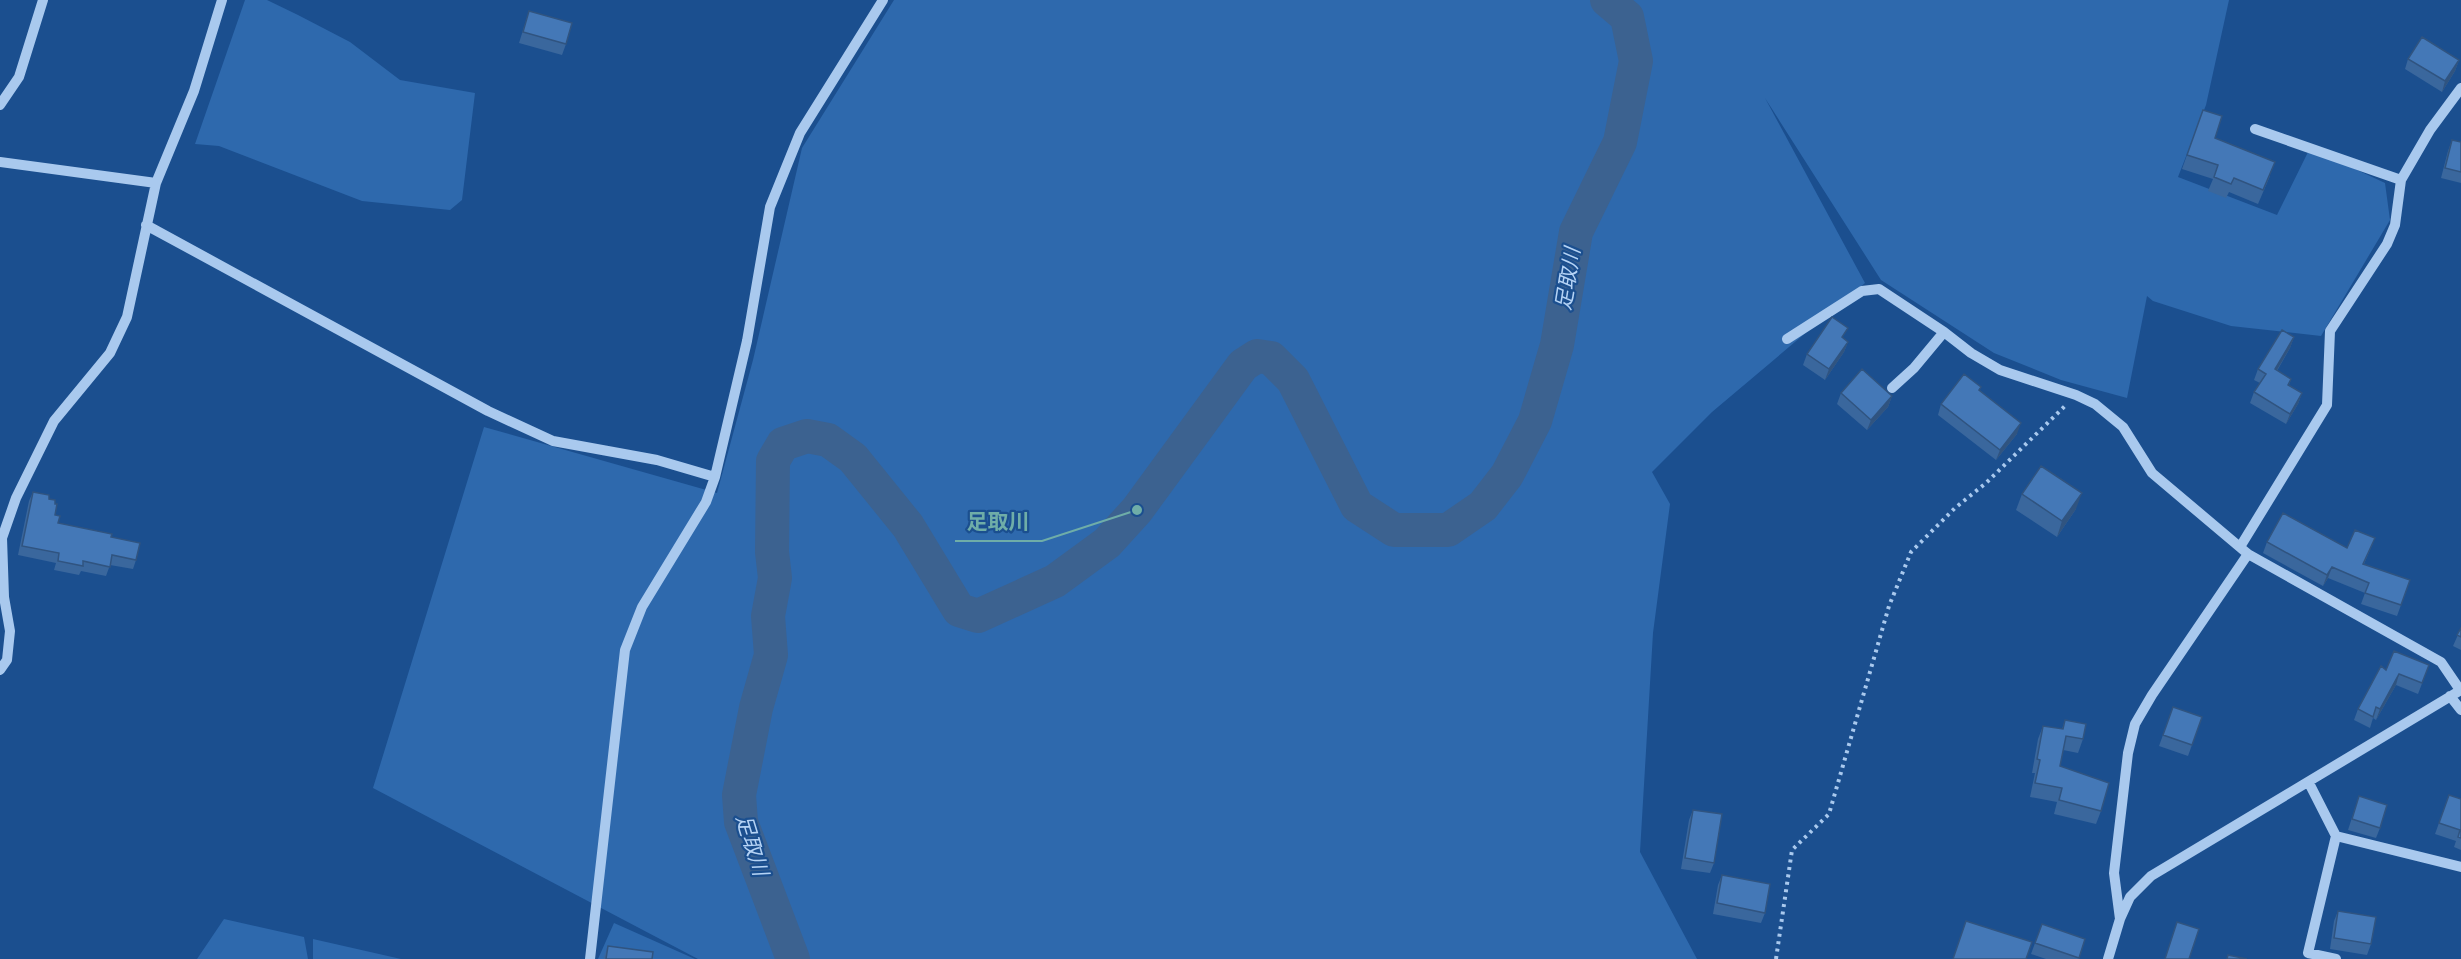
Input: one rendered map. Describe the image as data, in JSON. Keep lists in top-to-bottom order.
{
  "water": ["足取川"],
  "places": ["足取川"]
}
